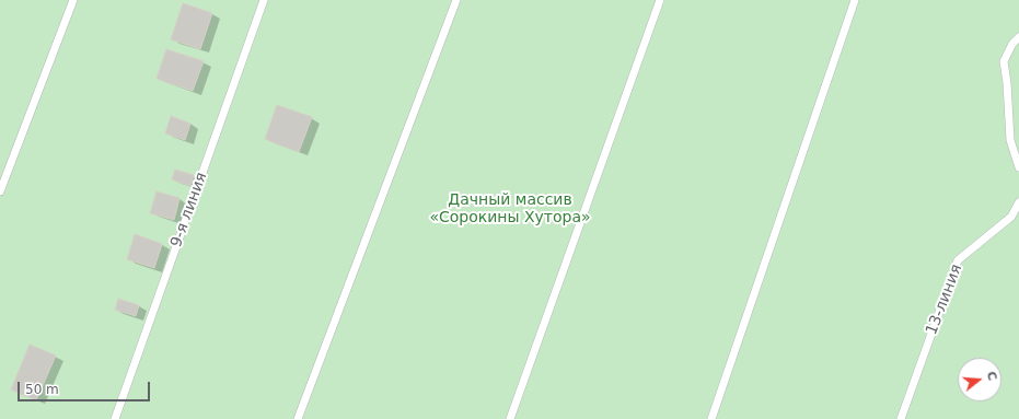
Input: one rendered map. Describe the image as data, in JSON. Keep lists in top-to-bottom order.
{
  "streets": {
    "lane": ["9-я линия", "13-линия"]
  },
  "parks": ["Дачный массив «Сорокины Хутора»"],
  "scale_bar": "50 m",
  "north": "right"
}
